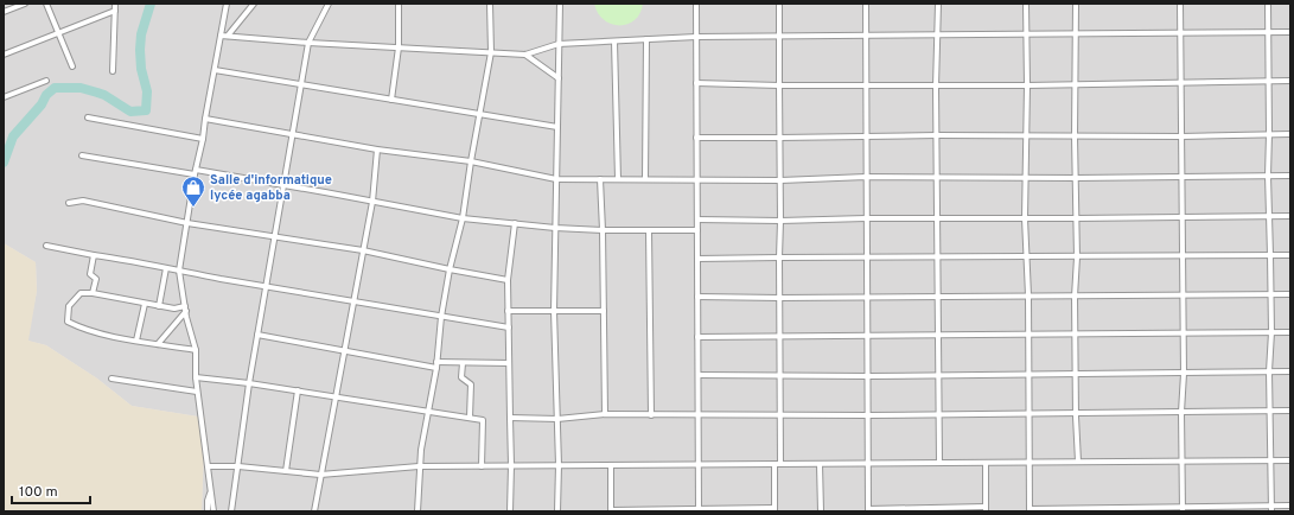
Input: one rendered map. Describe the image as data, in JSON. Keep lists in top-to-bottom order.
{
  "places": {
    "shop": ["Salle d'informatique lycée agabba"]
  },
  "scale_bar": "100 m"
}
